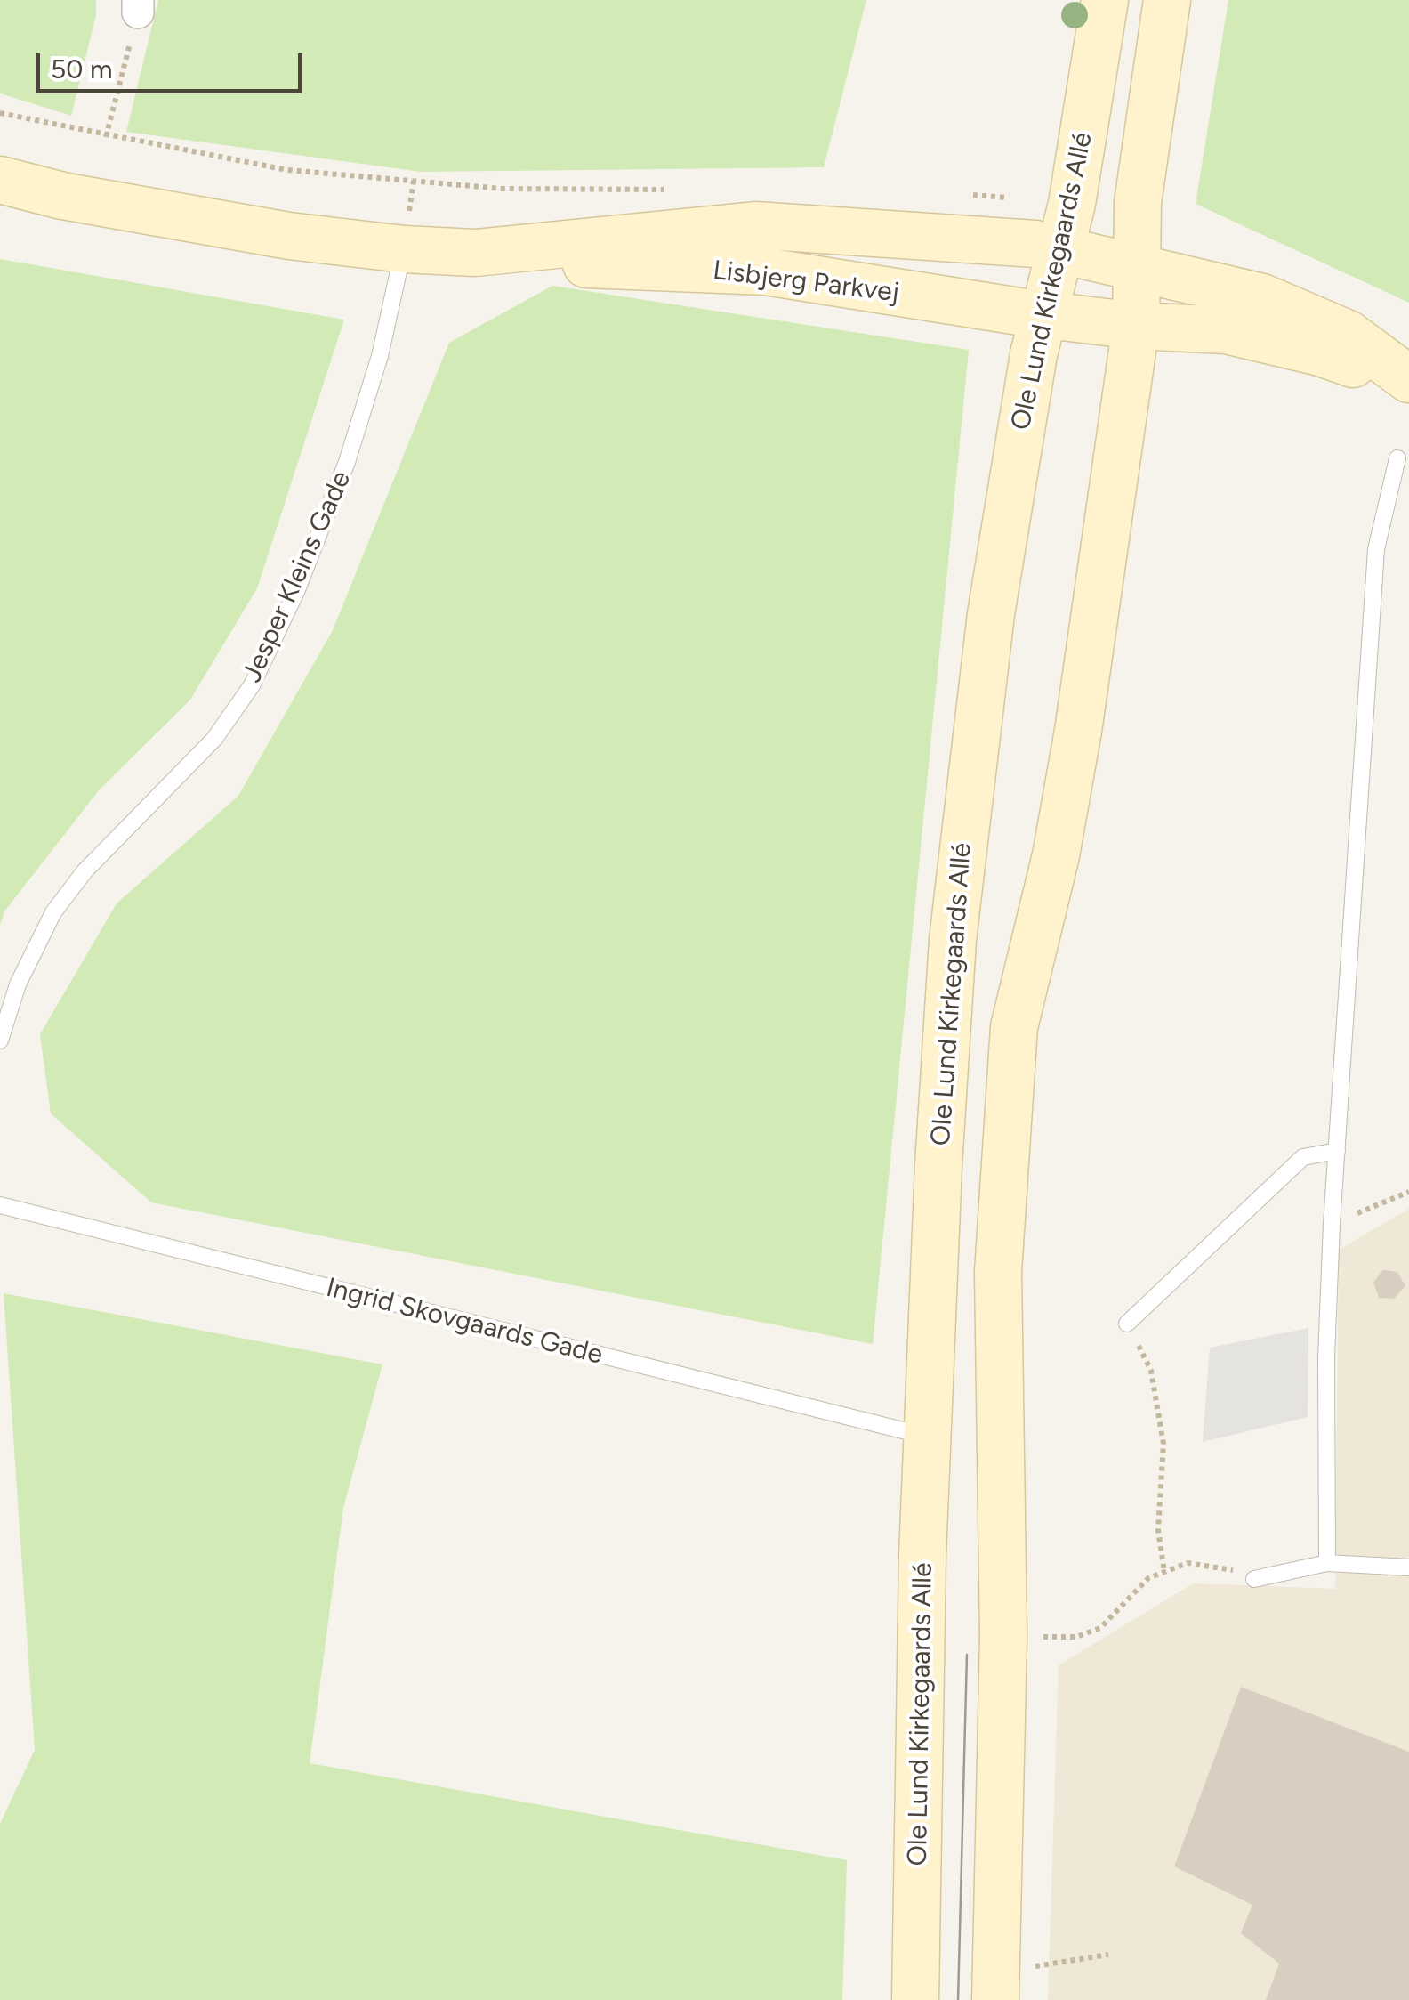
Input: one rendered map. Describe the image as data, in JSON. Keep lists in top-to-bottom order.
{
  "streets": {
    "street": ["Ole Lund Kirkegaards Allé", "Lisbjerg Parkvej"],
    "lane": ["Jesper Kleins Gade", "Ingrid Skovgaards Gade"]
  },
  "crossings": [
    ["Ole Lund Kirkegaards Allé", "Lisbjerg Parkvej"],
    ["Ole Lund Kirkegaards Allé", "Ingrid Skovgaards Gade"],
    ["Lisbjerg Parkvej", "Jesper Kleins Gade"]
  ],
  "scale_bar": "50 m"
}
